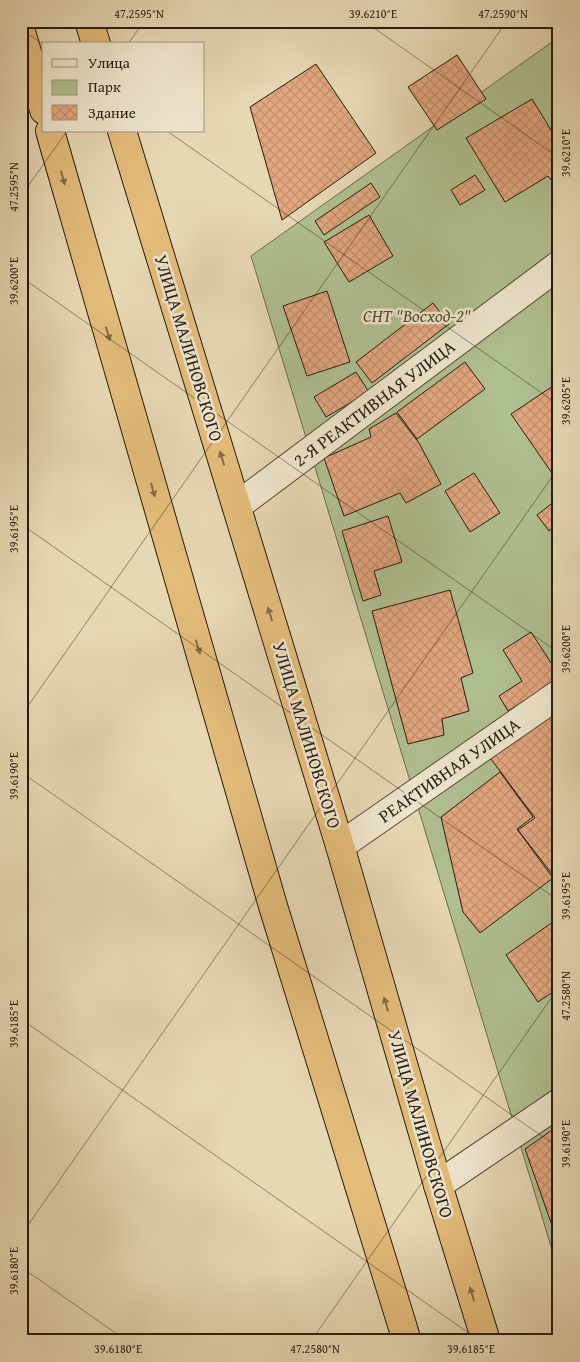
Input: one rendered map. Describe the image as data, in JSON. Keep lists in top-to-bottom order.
{
  "streets": {
    "highway": ["УЛИЦА МАЛИНОВСКОГО"],
    "street": ["2-Я РЕАКТИВНАЯ УЛИЦА", "РЕАКТИВНАЯ УЛИЦА"]
  },
  "crossings": [
    ["УЛИЦА МАЛИНОВСКОГО", "2-Я РЕАКТИВНАЯ УЛИЦА"],
    ["УЛИЦА МАЛИНОВСКОГО", "РЕАКТИВНАЯ УЛИЦА"]
  ],
  "parks": ["СНТ \"Восход-2\""],
  "legend": ["Улица", "Парк", "Здание"],
  "coordinates": [
    "47.2595°N",
    "39.6210°E",
    "47.2590°N",
    "39.6200°E",
    "39.6205°E",
    "39.6195°E",
    "39.6190°E",
    "47.2580°N",
    "39.6185°E",
    "39.6180°E"
  ]
}
